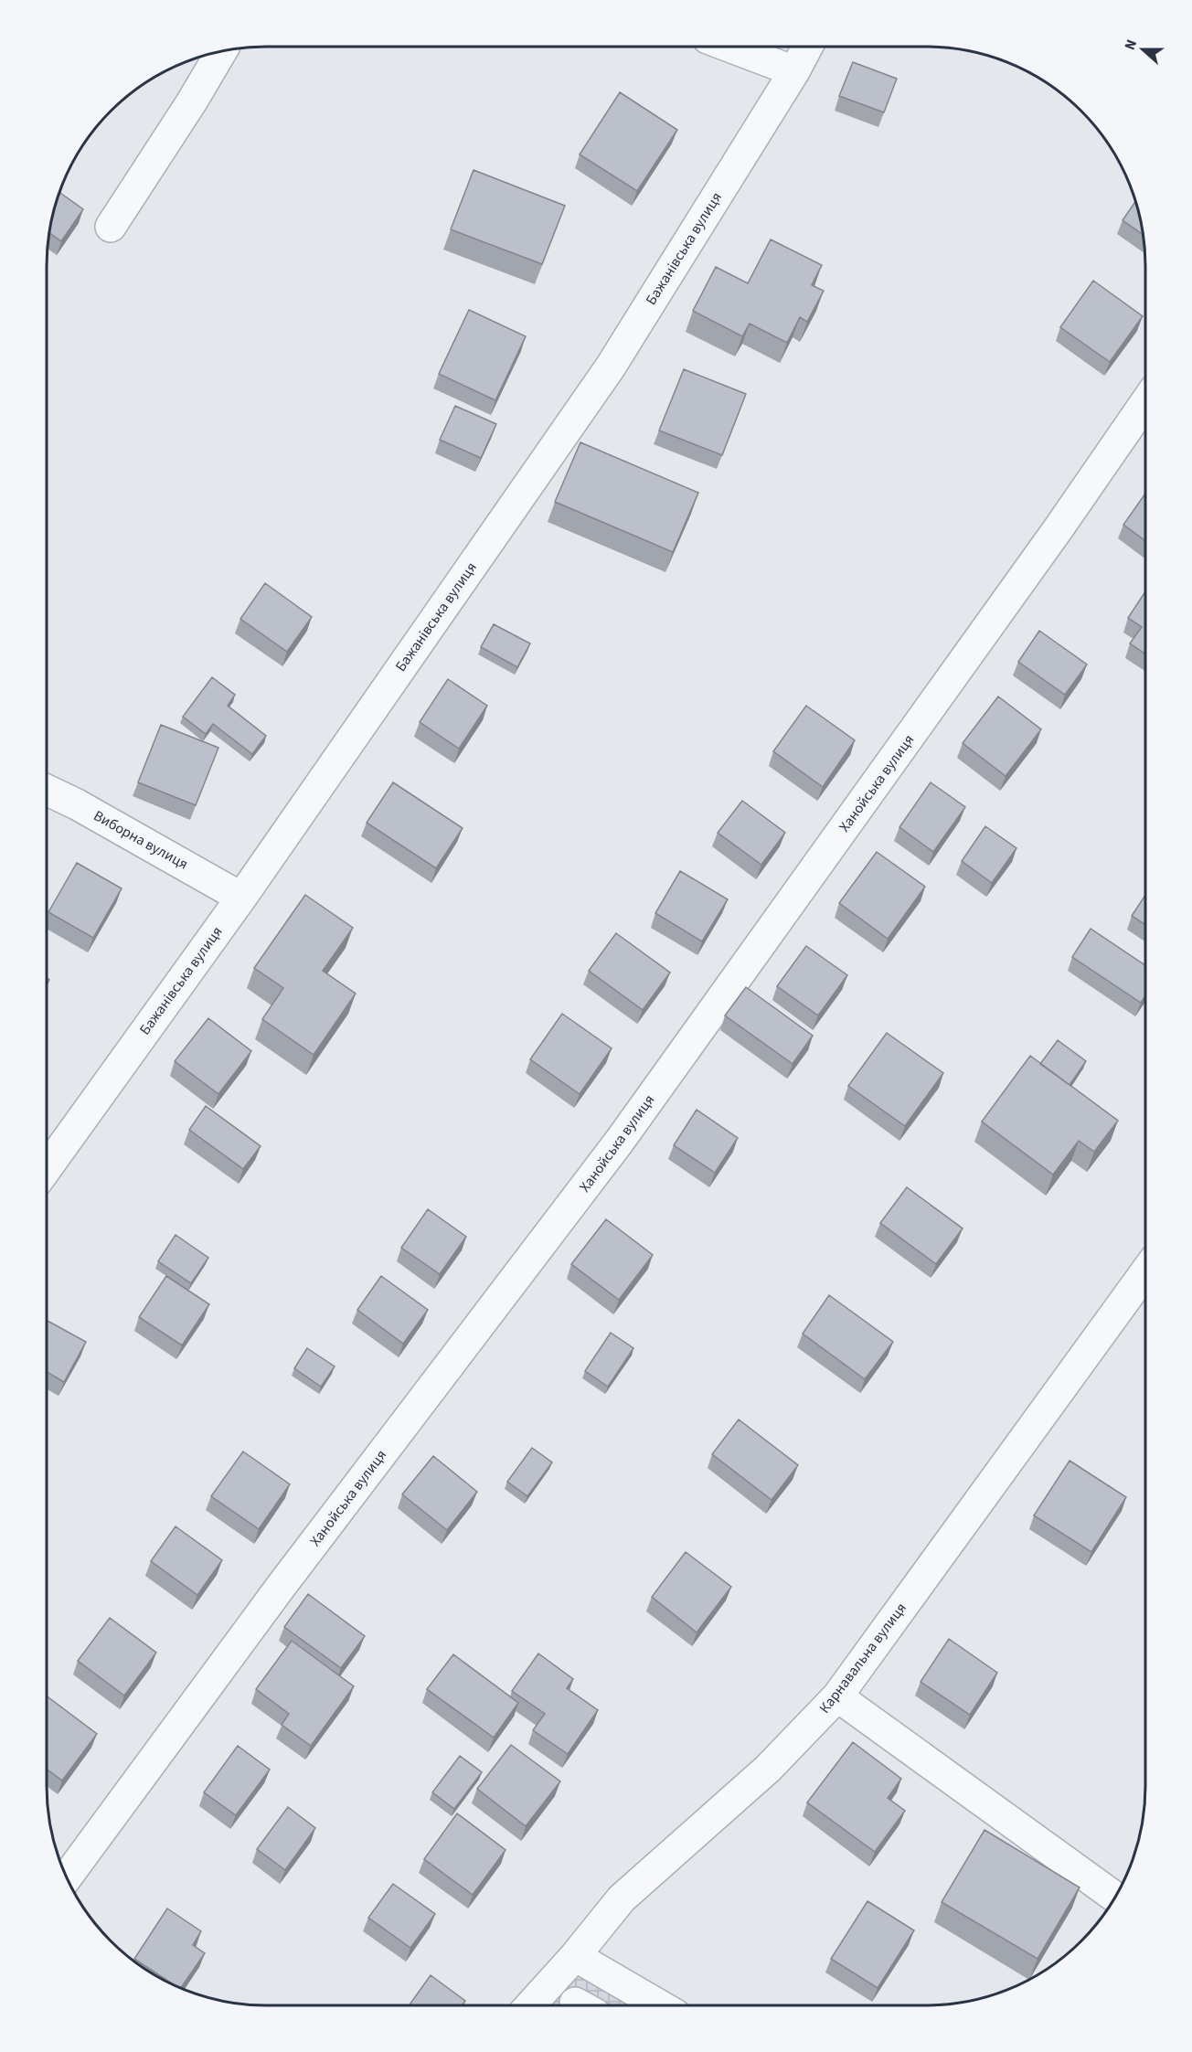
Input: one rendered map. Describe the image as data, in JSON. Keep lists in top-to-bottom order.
{
  "streets": {
    "street": [
      "Бажанівська вулиця",
      "Ханойська вулиця",
      "Виборна вулиця",
      "Карнавальна вулиця"
    ]
  },
  "crossings": [
    ["Бажанівська вулиця", "Виборна вулиця"]
  ],
  "north": "left"
}
